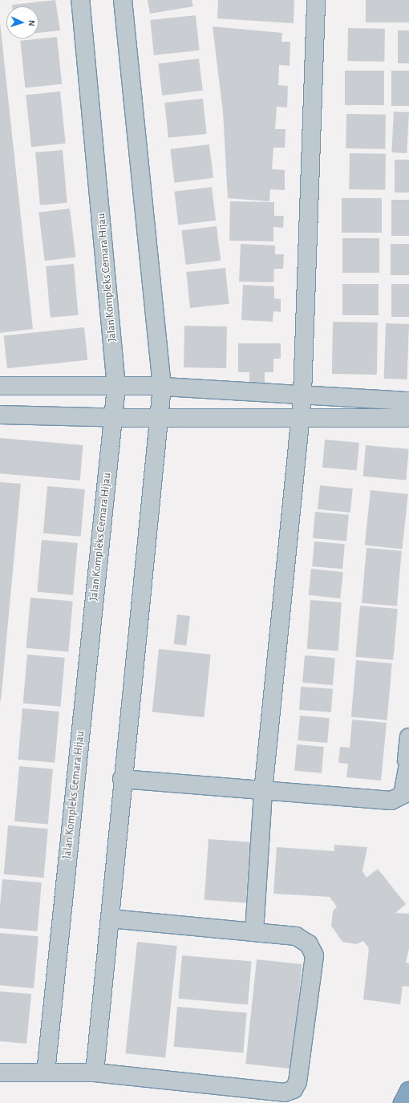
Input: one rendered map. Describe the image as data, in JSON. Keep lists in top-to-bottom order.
{
  "streets": {
    "street": ["Jalan Kompleks Cemara Hijau"]
  },
  "north": "right"
}
